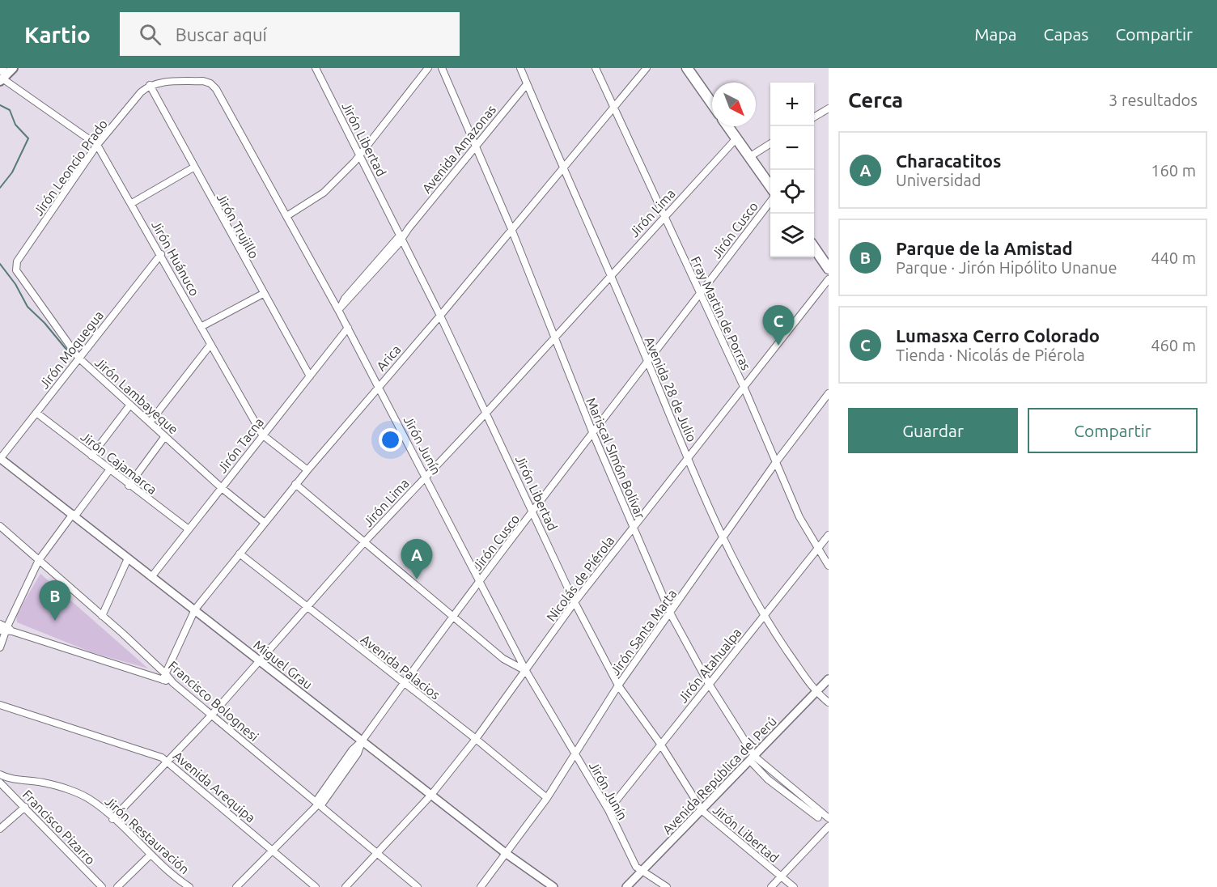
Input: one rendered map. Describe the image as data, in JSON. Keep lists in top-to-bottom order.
{
  "streets": {
    "street": [
      "Jirón Libertad",
      "Avenida Amazonas",
      "Jirón Leoncio Prado",
      "Jirón Lima",
      "Jirón Trujillo",
      "Jirón Cusco",
      "Jirón Huánuco",
      "Fray Martin de Porras",
      "Jirón Moquegua",
      "Arica",
      "Avenida 28 de Julio",
      "Jirón Lambayeque",
      "Jirón Tacna",
      "Jirón Junín",
      "Mariscal SImón Bolívar",
      "Jirón Cajamarca",
      "Nicolás de Piérola",
      "Jirón Santa Marta",
      "Miguel Grau",
      "Jirón Atahualpa",
      "Avenida Palacios",
      "Francisco Bolognesi",
      "Avenida República del Perú",
      "Avenida Arequipa",
      "Francisco Pizarro",
      "Jirón Restauración"
    ]
  },
  "crossings": [
    ["Jirón Libertad", "Avenida Amazonas"],
    ["Jirón Libertad", "Jirón Lima"],
    ["Jirón Libertad", "Jirón Cusco"],
    ["Jirón Libertad", "Arica"],
    ["Jirón Libertad", "Nicolás de Piérola"],
    ["Jirón Libertad", "Jirón Santa Marta"],
    ["Jirón Libertad", "Jirón Atahualpa"],
    ["Jirón Libertad", "Avenida República del Perú"],
    ["Avenida Amazonas", "Avenida 28 de Julio"],
    ["Avenida Amazonas", "Jirón Junín"],
    ["Avenida Amazonas", "Mariscal SImón Bolívar"],
    ["Jirón Leoncio Prado", "Jirón Trujillo"],
    ["Jirón Leoncio Prado", "Jirón Huánuco"],
    ["Jirón Leoncio Prado", "Jirón Lambayeque"],
    ["Jirón Leoncio Prado", "Jirón Junín"],
    ["Jirón Lima", "Fray Martin de Porras"],
    ["Jirón Lima", "Avenida 28 de Julio"],
    ["Jirón Lima", "Jirón Junín"],
    ["Jirón Lima", "Mariscal SImón Bolívar"],
    ["Jirón Lima", "Miguel Grau"],
    ["Jirón Lima", "Avenida Palacios"],
    ["Jirón Lima", "Francisco Bolognesi"],
    ["Jirón Lima", "Avenida Arequipa"],
    ["Jirón Lima", "Jirón Restauración"],
    ["Jirón Trujillo", "Jirón Tacna"],
    ["Jirón Trujillo", "Jirón Junín"],
    ["Jirón Cusco", "Fray Martin de Porras"],
    ["Jirón Cusco", "Avenida 28 de Julio"],
    ["Jirón Cusco", "Jirón Junín"],
    ["Jirón Cusco", "Mariscal SImón Bolívar"],
    ["Jirón Cusco", "Miguel Grau"],
    ["Jirón Cusco", "Avenida Palacios"],
    ["Jirón Cusco", "Francisco Bolognesi"],
    ["Jirón Cusco", "Avenida Arequipa"],
    ["Jirón Huánuco", "Jirón Moquegua"],
    ["Jirón Huánuco", "Arica"],
    ["Jirón Huánuco", "Jirón Tacna"],
    ["Fray Martin de Porras", "Arica"],
    ["Fray Martin de Porras", "Nicolás de Piérola"],
    ["Fray Martin de Porras", "Jirón Santa Marta"],
    ["Fray Martin de Porras", "Jirón Atahualpa"],
    ["Jirón Moquegua", "Jirón Lambayeque"],
    ["Jirón Moquegua", "Jirón Cajamarca"],
    ["Jirón Moquegua", "Miguel Grau"],
    ["Arica", "Avenida 28 de Julio"],
    ["Arica", "Jirón Lambayeque"],
    ["Arica", "Jirón Junín"],
    ["Arica", "Mariscal SImón Bolívar"],
    ["Arica", "Miguel Grau"],
    ["Arica", "Avenida Palacios"],
    ["Arica", "Francisco Bolognesi"],
    ["Avenida 28 de Julio", "Nicolás de Piérola"],
    ["Avenida 28 de Julio", "Jirón Santa Marta"],
    ["Avenida 28 de Julio", "Jirón Atahualpa"],
    ["Avenida 28 de Julio", "Avenida República del Perú"],
    ["Jirón Lambayeque", "Jirón Tacna"],
    ["Jirón Tacna", "Jirón Junín"],
    ["Jirón Tacna", "Jirón Cajamarca"],
    ["Jirón Tacna", "Miguel Grau"],
    ["Jirón Junín", "Nicolás de Piérola"],
    ["Jirón Junín", "Jirón Santa Marta"],
    ["Jirón Junín", "Jirón Atahualpa"],
    ["Jirón Junín", "Avenida República del Perú"],
    ["Mariscal SImón Bolívar", "Nicolás de Piérola"],
    ["Mariscal SImón Bolívar", "Jirón Santa Marta"],
    ["Mariscal SImón Bolívar", "Jirón Atahualpa"],
    ["Mariscal SImón Bolívar", "Avenida República del Perú"],
    ["Nicolás de Piérola", "Miguel Grau"],
    ["Nicolás de Piérola", "Avenida Palacios"],
    ["Nicolás de Piérola", "Francisco Bolognesi"],
    ["Jirón Santa Marta", "Miguel Grau"],
    ["Jirón Santa Marta", "Avenida Palacios"],
    ["Francisco Pizarro", "Jirón Restauración"]
  ],
  "north": "bottom right",
  "page": {
    "header": "Kartio",
    "search": "Buscar aquí",
    "nav": ["Mapa", "Capas", "Compartir"],
    "heading": ["Cerca", "3 resultados"],
    "map_buttons": ["+", "−"],
    "list": [
      {
        "mark": "A",
        "name": "Characatitos",
        "note": "Universidad",
        "value": "160 m"
      },
      {
        "mark": "B",
        "name": "Parque de la Amistad",
        "note": "Parque · Jirón Hipólito Unanue",
        "value": "440 m"
      },
      {
        "mark": "C",
        "name": "Lumasxa Cerro Colorado",
        "note": "Tienda · Nicolás de Piérola",
        "value": "460 m"
      }
    ],
    "pins": ["C", "A", "B"],
    "buttons": ["Guardar", "Compartir"]
  }
}
